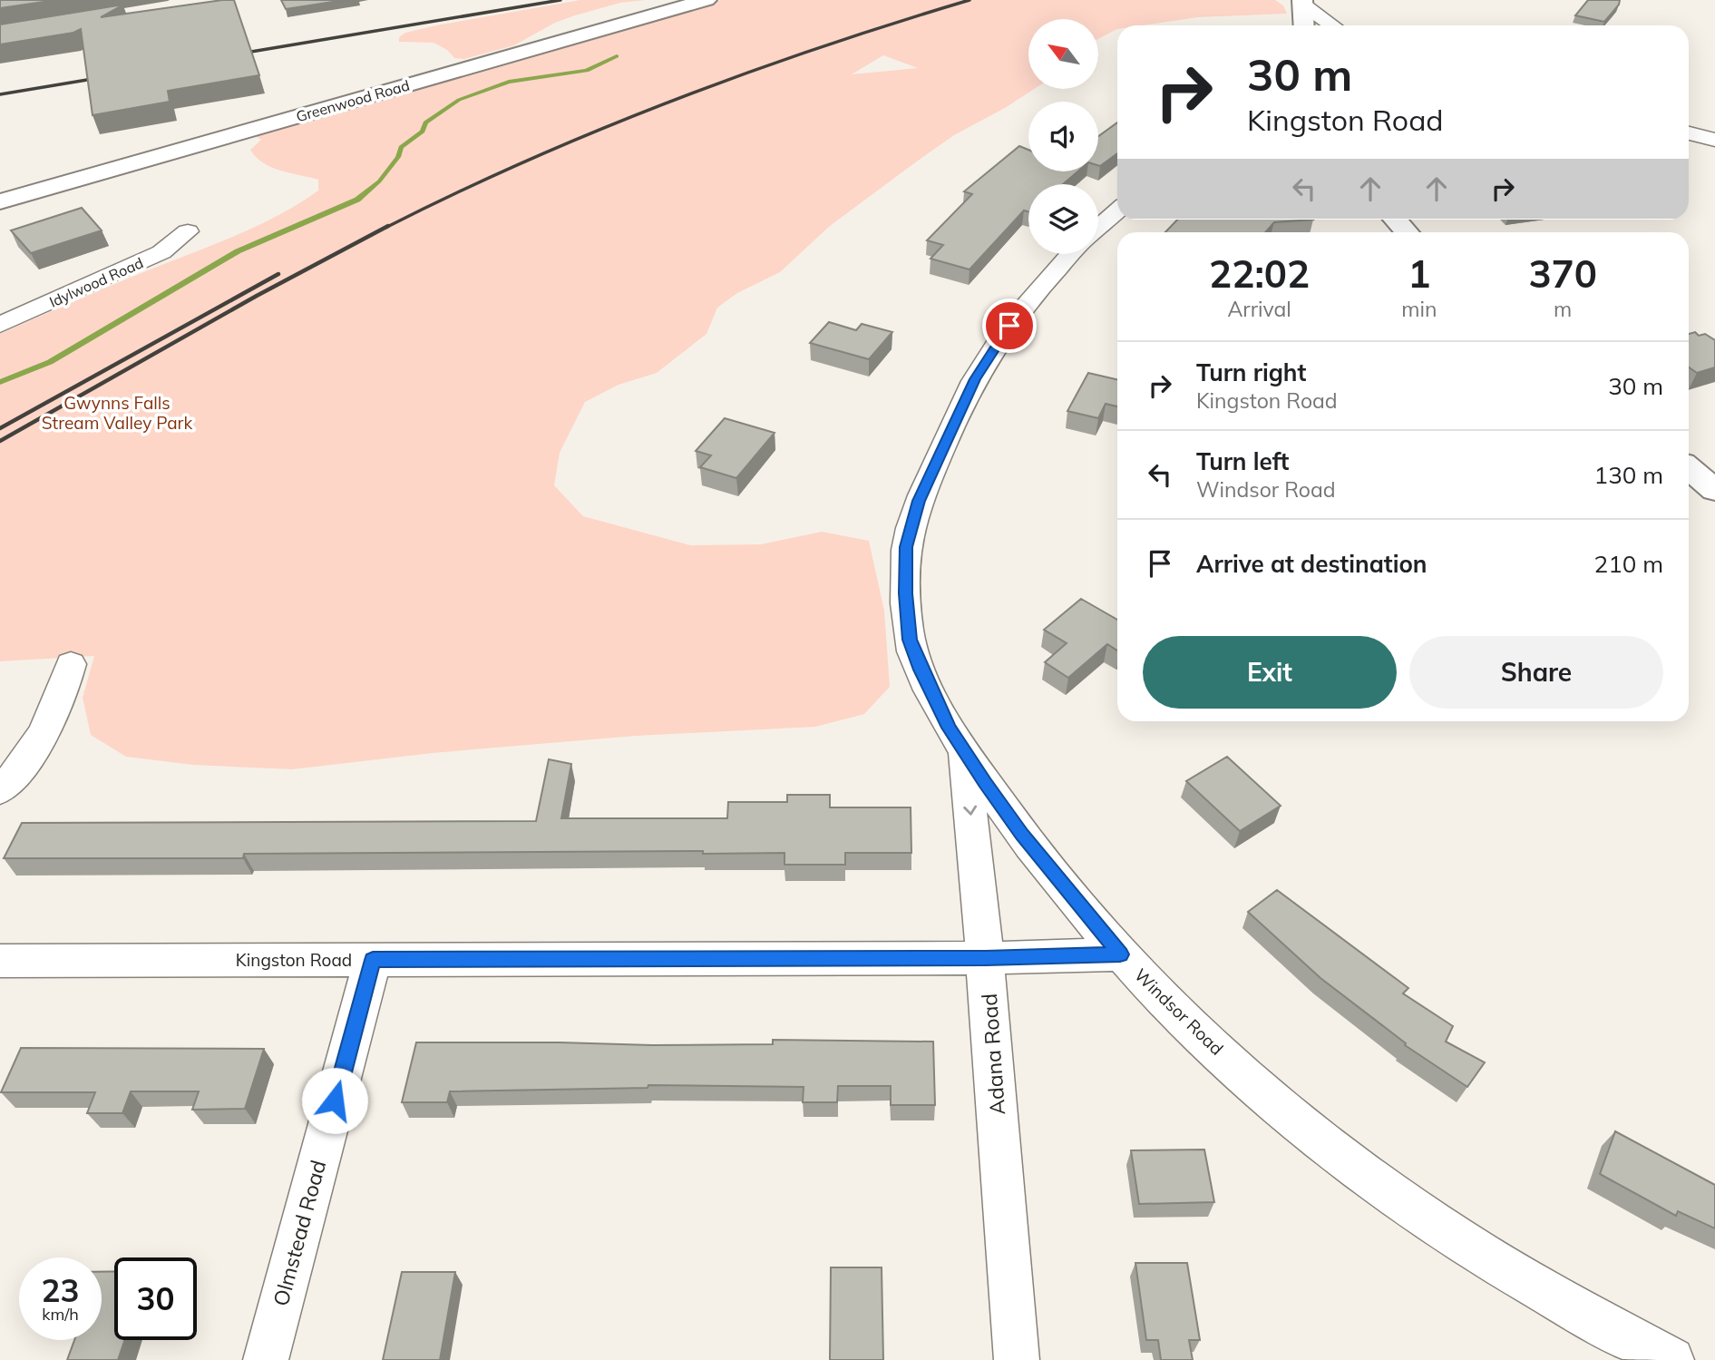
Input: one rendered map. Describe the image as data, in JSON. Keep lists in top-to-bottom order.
{
  "streets": {
    "street": [
      "Greenwood Road",
      "Idylwood Road",
      "Kingston Road",
      "Windsor Road",
      "Adana Road",
      "Olmstead Road"
    ]
  },
  "crossings": [
    ["Kingston Road", "Windsor Road"],
    ["Kingston Road", "Adana Road"],
    ["Kingston Road", "Olmstead Road"],
    ["Windsor Road", "Adana Road"]
  ],
  "parks": ["Gwynns Falls Stream Valley Park"],
  "north": "top left",
  "page": {
    "turn": ["30 m", "Kingston Road"],
    "eta": [
      "22:02",
      "Arrival",
      "1",
      "min",
      "370",
      "m"
    ],
    "list": [
      {
        "name": "Turn right",
        "note": "Kingston Road",
        "value": "30 m"
      },
      {
        "name": "Turn left",
        "note": "Windsor Road",
        "value": "130 m"
      },
      {
        "name": "Arrive at destination",
        "value": "210 m"
      }
    ],
    "buttons": ["Exit", "Share"],
    "speed": "23 km/h",
    "limit": "30"
  }
}
